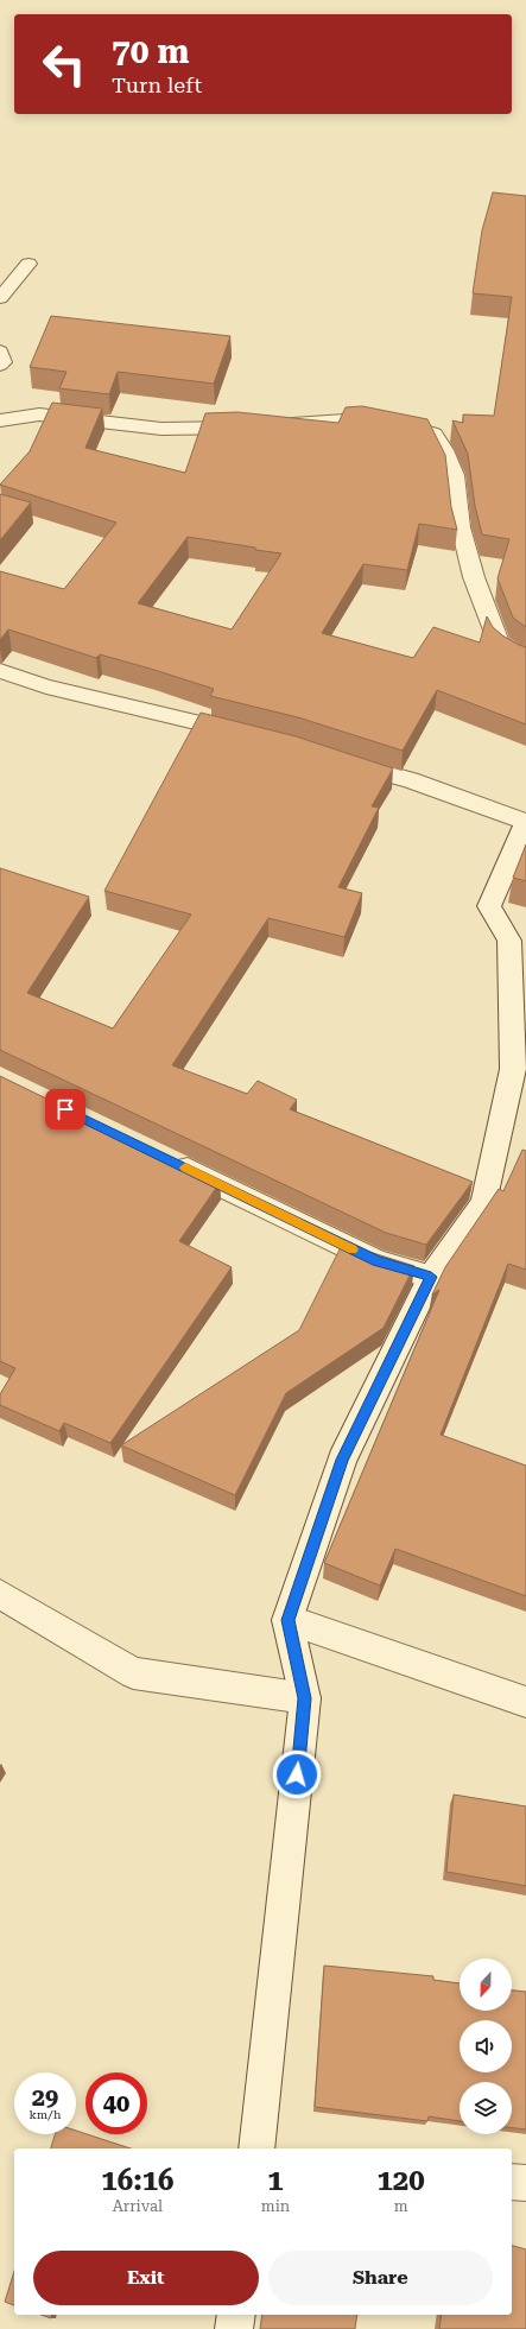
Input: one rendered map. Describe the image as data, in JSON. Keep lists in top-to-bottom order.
{
  "north": "bottom",
  "page": {
    "turn": ["70 m", "Turn left"],
    "speed": "29 km/h",
    "limit": "40",
    "eta": [
      "16:16",
      "Arrival",
      "1",
      "min",
      "120",
      "m"
    ],
    "buttons": ["Exit", "Share"]
  }
}
